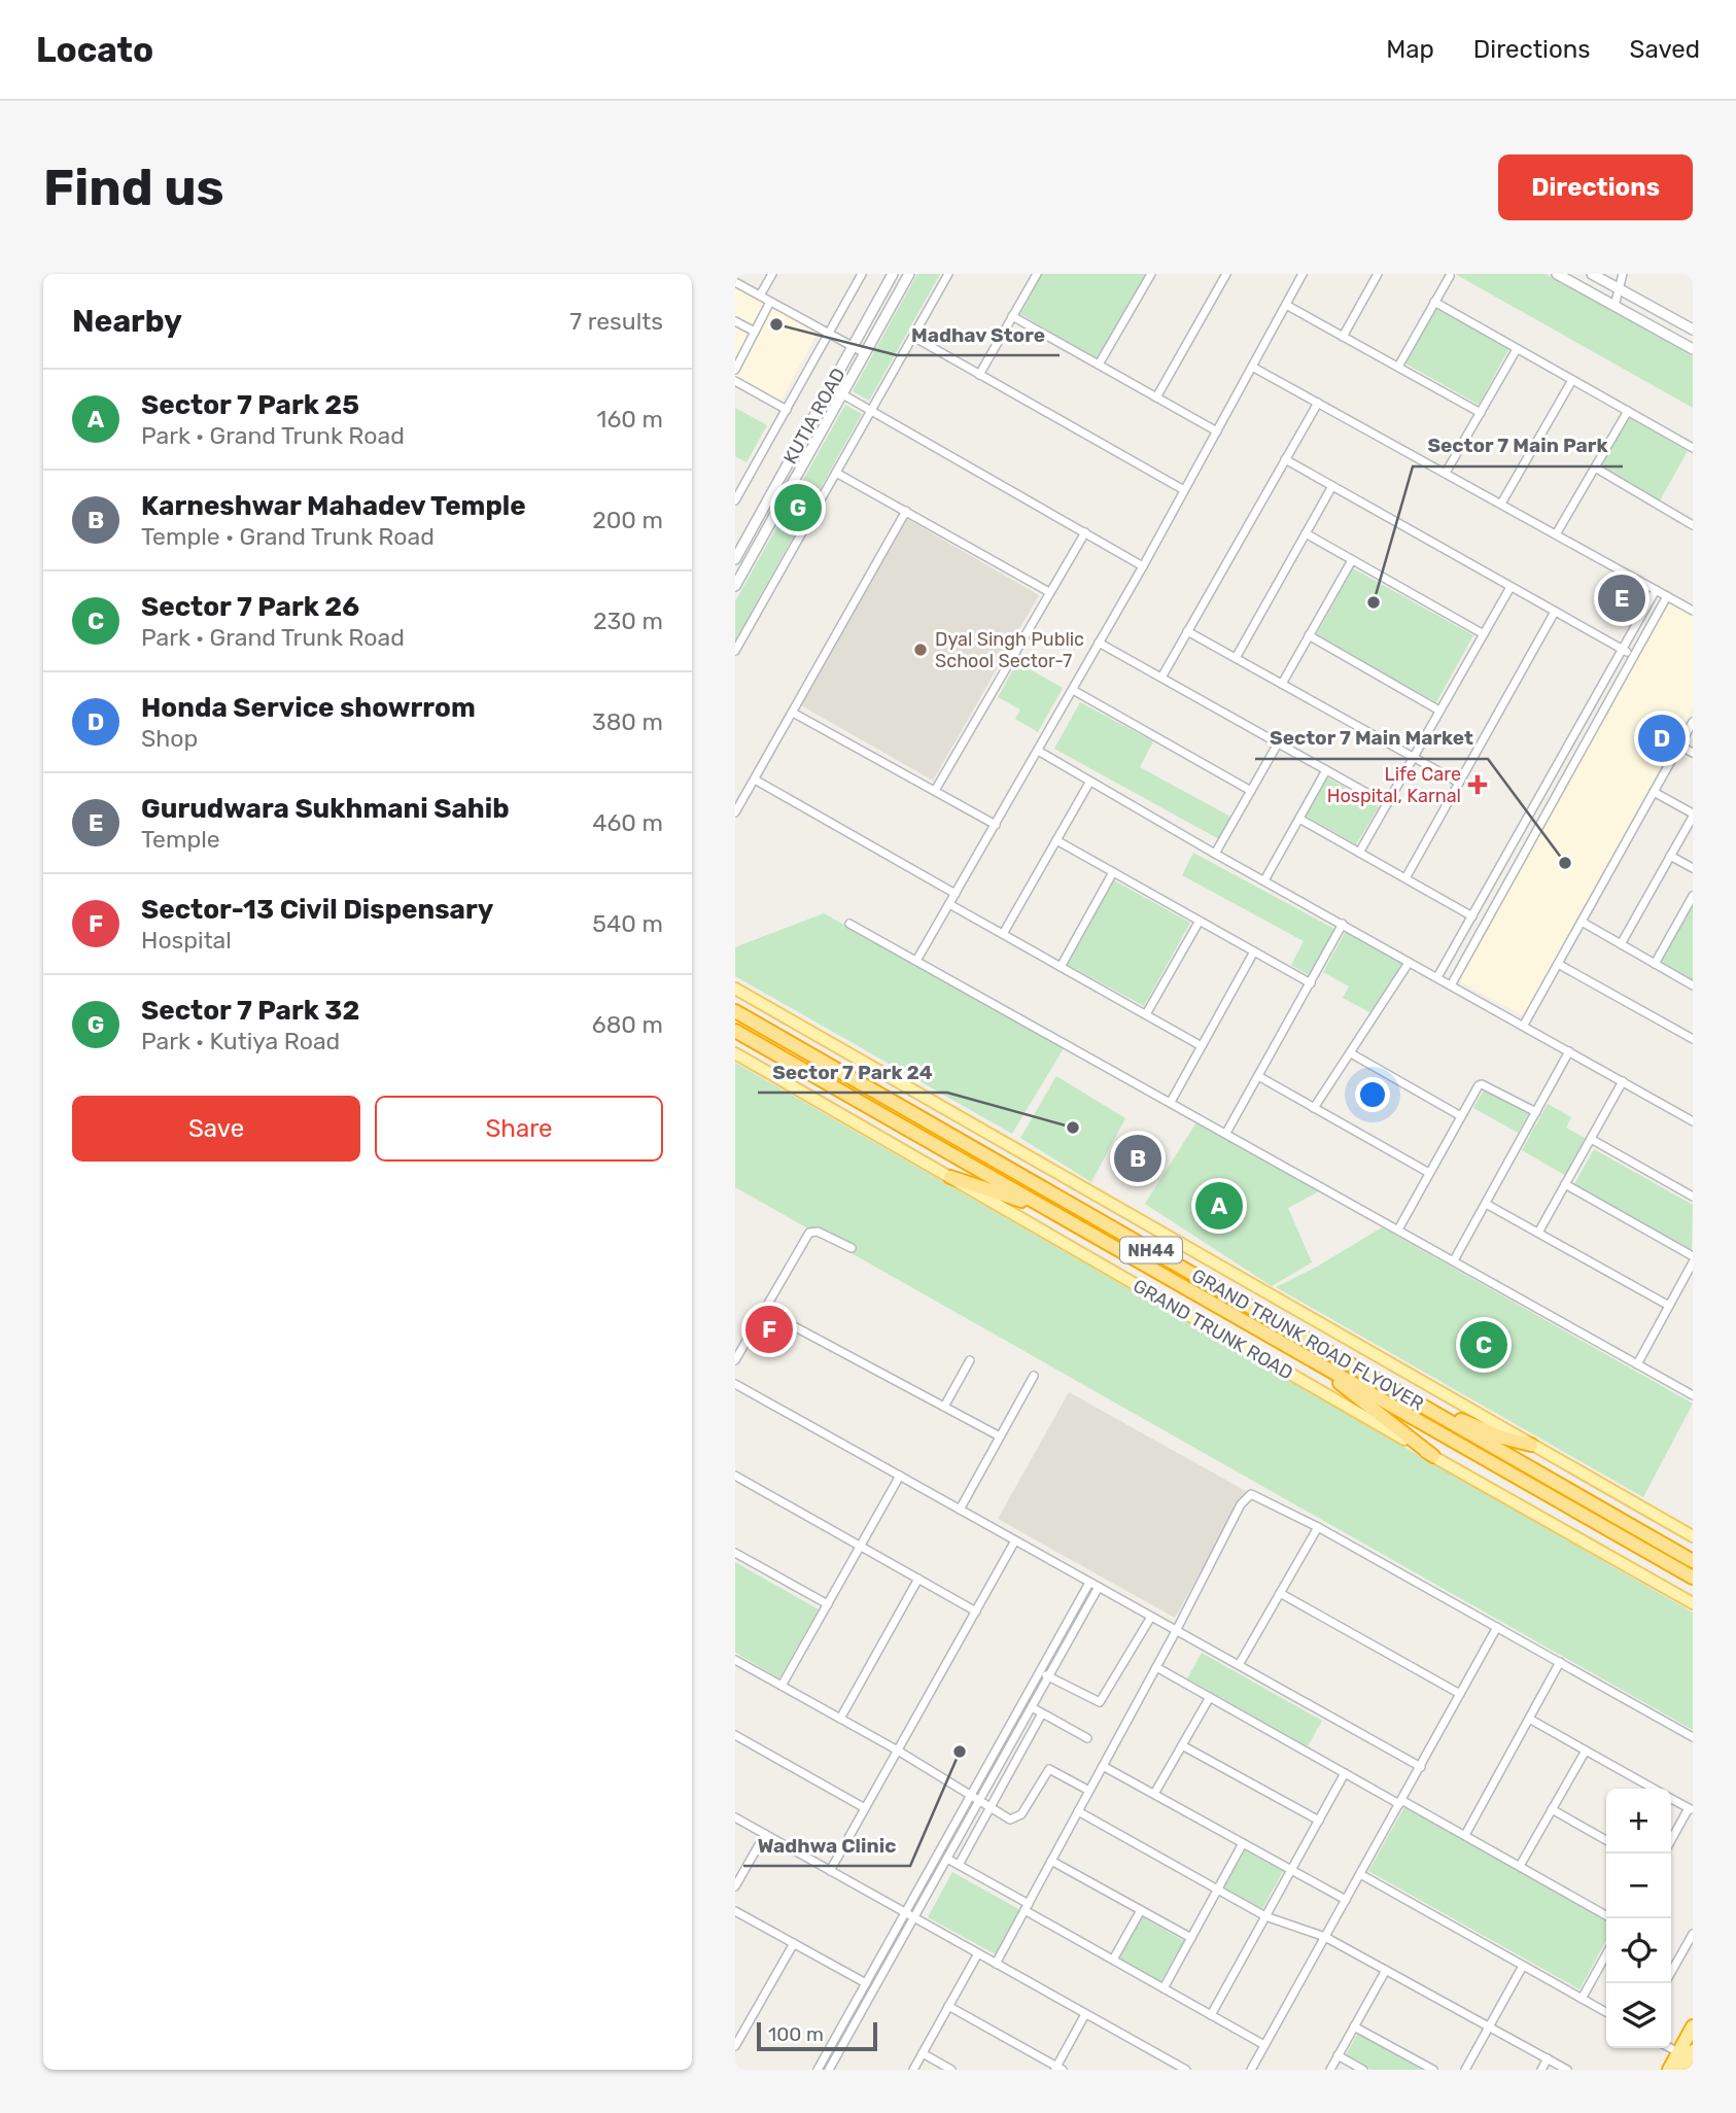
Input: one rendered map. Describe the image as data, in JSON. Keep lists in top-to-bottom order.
{
  "streets": {
    "highway": ["NH44", "GRAND TRUNK ROAD", "GRAND TRUNK ROAD FLYOVER"],
    "street": ["KUTIA ROAD"]
  },
  "crossings": [
    ["NH44", "GRAND TRUNK ROAD"],
    ["GRAND TRUNK ROAD", "GRAND TRUNK ROAD FLYOVER"]
  ],
  "places": {
    "other": [
      "Madhav Store",
      "Sector 7 Main Park",
      "Dyal Singh Public School Sector-7",
      "Sector 7 Main Market",
      "Sector 7 Park 24",
      "Wadhwa Clinic"
    ],
    "health": ["Life Care Hospital, Karnal"]
  },
  "scale_bar": "100 m",
  "page": {
    "header": "Locato",
    "nav": ["Map", "Directions", "Saved"],
    "buttons": [
      "Directions",
      ["Save", "Share"]
    ],
    "title": "Find us",
    "heading": ["Nearby", "7 results"],
    "list": [
      {
        "mark": "A",
        "name": "Sector 7 Park 25",
        "note": "Park · Grand Trunk Road",
        "value": "160 m"
      },
      {
        "mark": "B",
        "name": "Karneshwar Mahadev Temple",
        "note": "Temple · Grand Trunk Road",
        "value": "200 m"
      },
      {
        "mark": "C",
        "name": "Sector 7 Park 26",
        "note": "Park · Grand Trunk Road",
        "value": "230 m"
      },
      {
        "mark": "D",
        "name": "Honda Service showrrom",
        "note": "Shop",
        "value": "380 m"
      },
      {
        "mark": "E",
        "name": "Gurudwara Sukhmani Sahib",
        "note": "Temple",
        "value": "460 m"
      },
      {
        "mark": "F",
        "name": "Sector-13 Civil Dispensary",
        "note": "Hospital",
        "value": "540 m"
      },
      {
        "mark": "G",
        "name": "Sector 7 Park 32",
        "note": "Park · Kutiya Road",
        "value": "680 m"
      }
    ],
    "pins": [
      "G",
      "E",
      "D",
      "B",
      "A",
      "F",
      "C"
    ],
    "map_buttons": ["+", "−"],
    "scale": "100 m"
  }
}
